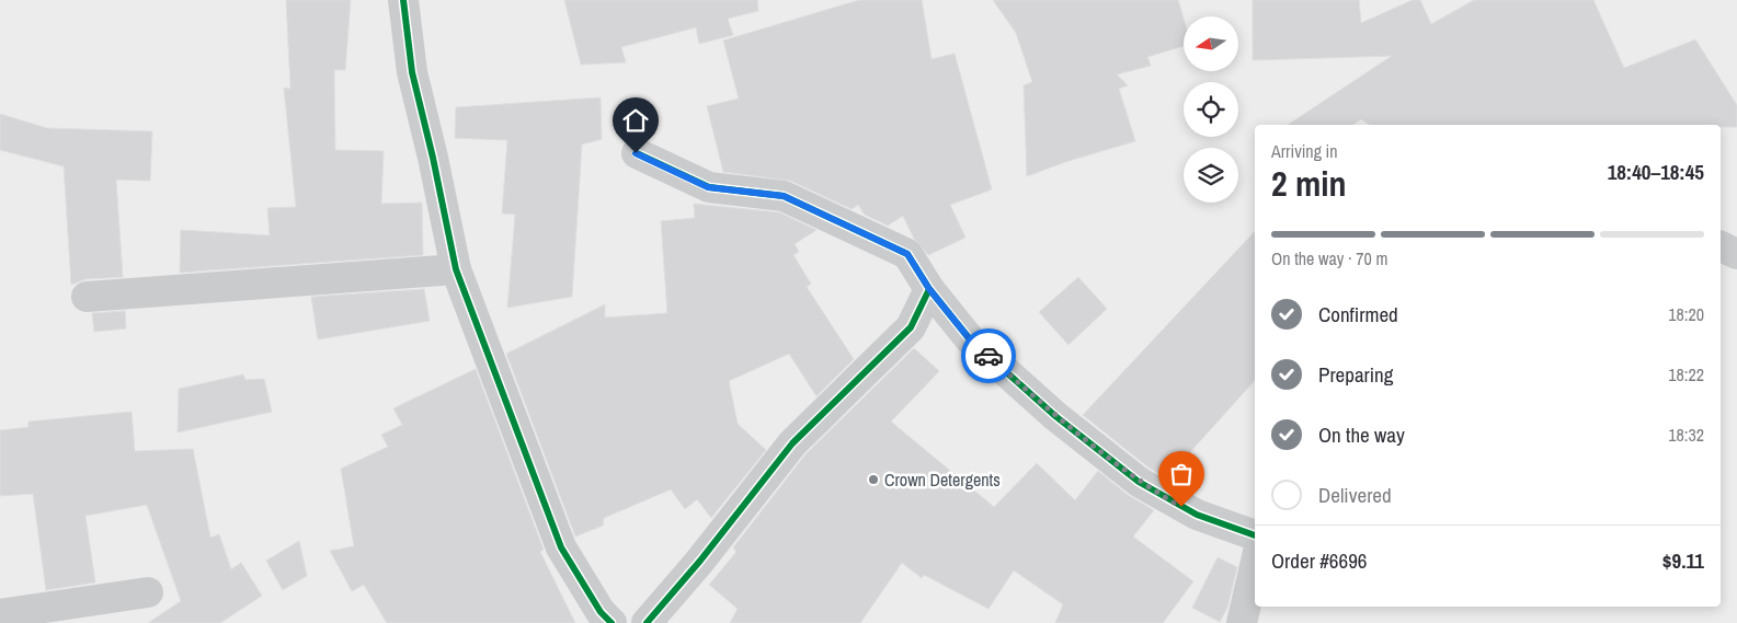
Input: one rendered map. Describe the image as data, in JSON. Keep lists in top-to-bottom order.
{
  "places": ["Crown Detergents"],
  "north": "left",
  "page": {
    "heading": ["2 min", "Arriving in", "18:40–18:45"],
    "panel": ["Order #6696", "$9.11"],
    "bar": "On the way · 70 m",
    "list": [
      ["Confirmed", "18:20"],
      ["Preparing", "18:22"],
      ["On the way", "18:32"],
      "Delivered"
    ]
  }
}
